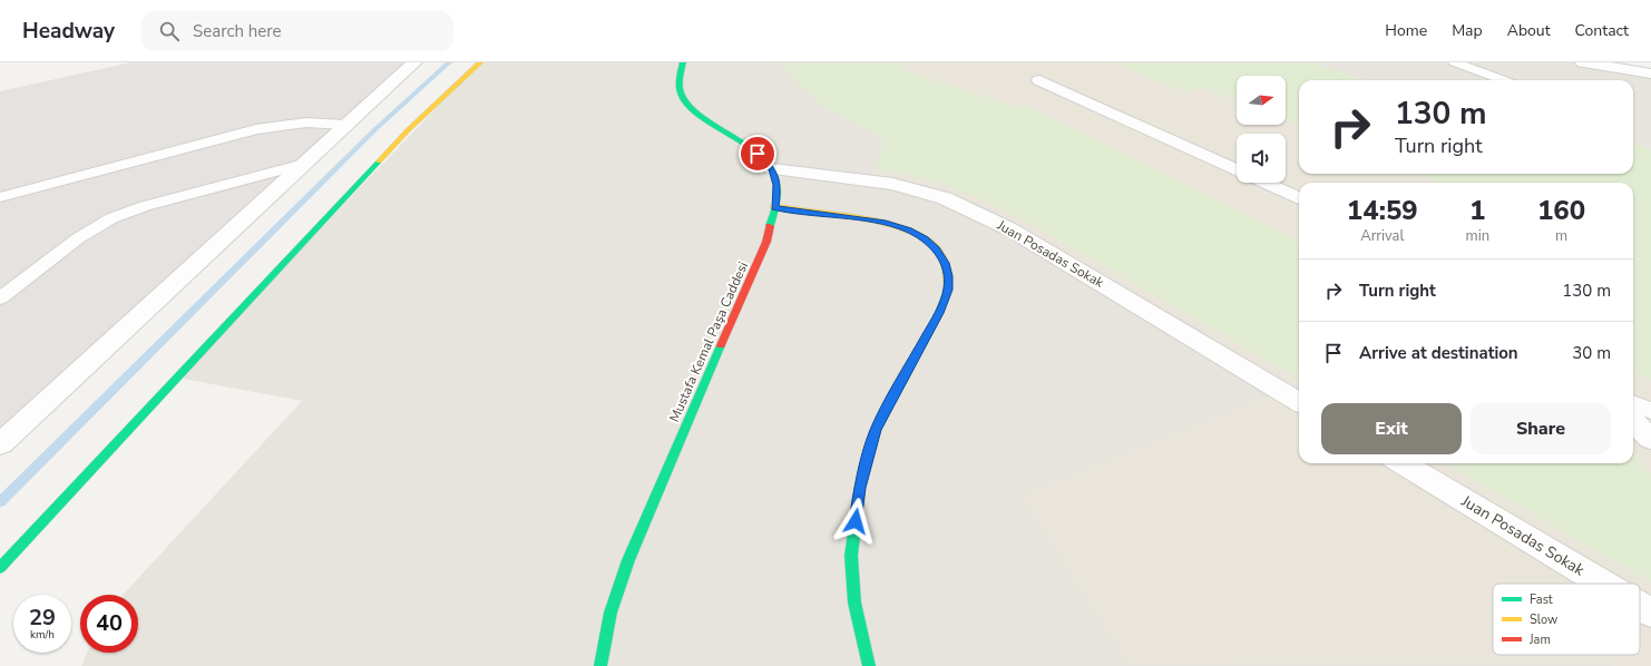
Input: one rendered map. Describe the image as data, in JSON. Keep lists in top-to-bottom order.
{
  "streets": {
    "street": ["Juan Posadas Sokak", "Mustafa Kemal Paşa Caddesi"]
  },
  "crossings": [
    ["Juan Posadas Sokak", "Mustafa Kemal Paşa Caddesi"]
  ],
  "legend": ["Fast", "Slow", "Jam"],
  "north": "right",
  "page": {
    "header": "Headway",
    "search": "Search here",
    "nav": [
      "Home",
      "Map",
      "About",
      "Contact"
    ],
    "turn": ["130 m", "Turn right"],
    "eta": [
      "14:59",
      "Arrival",
      "1",
      "min",
      "160",
      "m"
    ],
    "list": [
      {
        "name": "Turn right",
        "value": "130 m"
      },
      {
        "name": "Arrive at destination",
        "value": "30 m"
      }
    ],
    "buttons": ["Exit", "Share"],
    "speed": "29 km/h",
    "limit": "40"
  }
}
